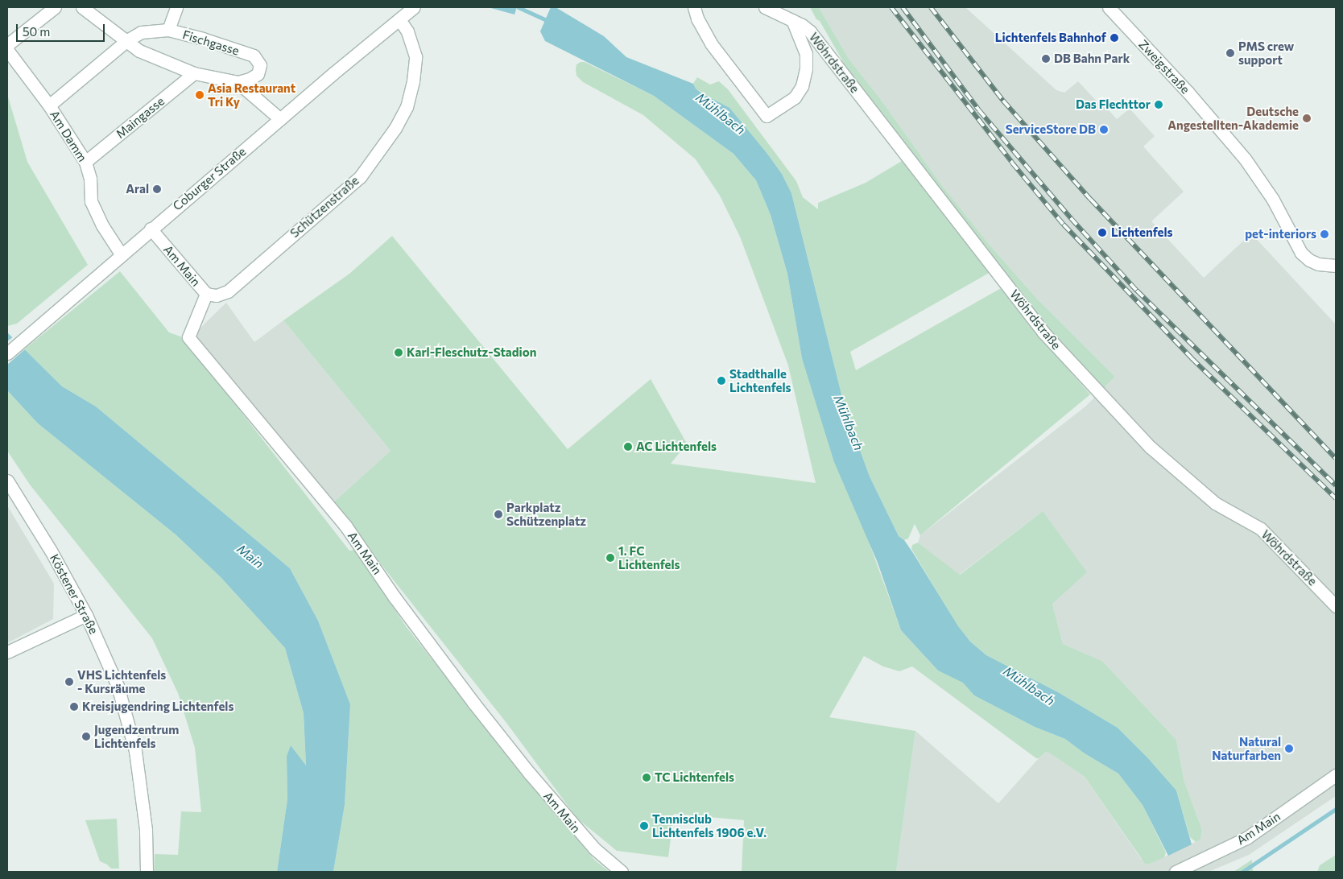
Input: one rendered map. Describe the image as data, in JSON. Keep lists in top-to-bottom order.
{
  "streets": {
    "street": [
      "Fischgasse",
      "Wöhrdstraße",
      "Zweigstraße",
      "Maingasse",
      "Am Damm",
      "Coburger Straße",
      "Schützenstraße",
      "Am Main",
      "Köstener Straße"
    ]
  },
  "crossings": [
    ["Fischgasse", "Am Damm"],
    ["Maingasse", "Am Damm"],
    ["Am Damm", "Coburger Straße"],
    ["Coburger Straße", "Schützenstraße"],
    ["Coburger Straße", "Am Main"],
    ["Schützenstraße", "Am Main"]
  ],
  "water": ["Mühlbach", "Main"],
  "places": [
    "Lichtenfels Bahnhof",
    "PMS crew support",
    "DB Bahn Park",
    "Asia Restaurant Tri Ky",
    "Das Flechttor",
    "Deutsche Angestellten-Akademie",
    "ServiceStore DB",
    "Aral",
    "Lichtenfels",
    "pet-interiors",
    "Karl-Fleschutz-Stadion",
    "Stadthalle Lichtenfels",
    "AC Lichtenfels",
    "Parkplatz Schützenplatz",
    "1. FC Lichtenfels",
    "VHS Lichtenfels - Kursräume",
    "Kreisjugendring Lichtenfels",
    "Jugendzentrum Lichtenfels",
    "Natural Naturfarben",
    "TC Lichtenfels",
    "Tennisclub Lichtenfels 1906 e.V."
  ],
  "scale_bar": "50 m"
}
